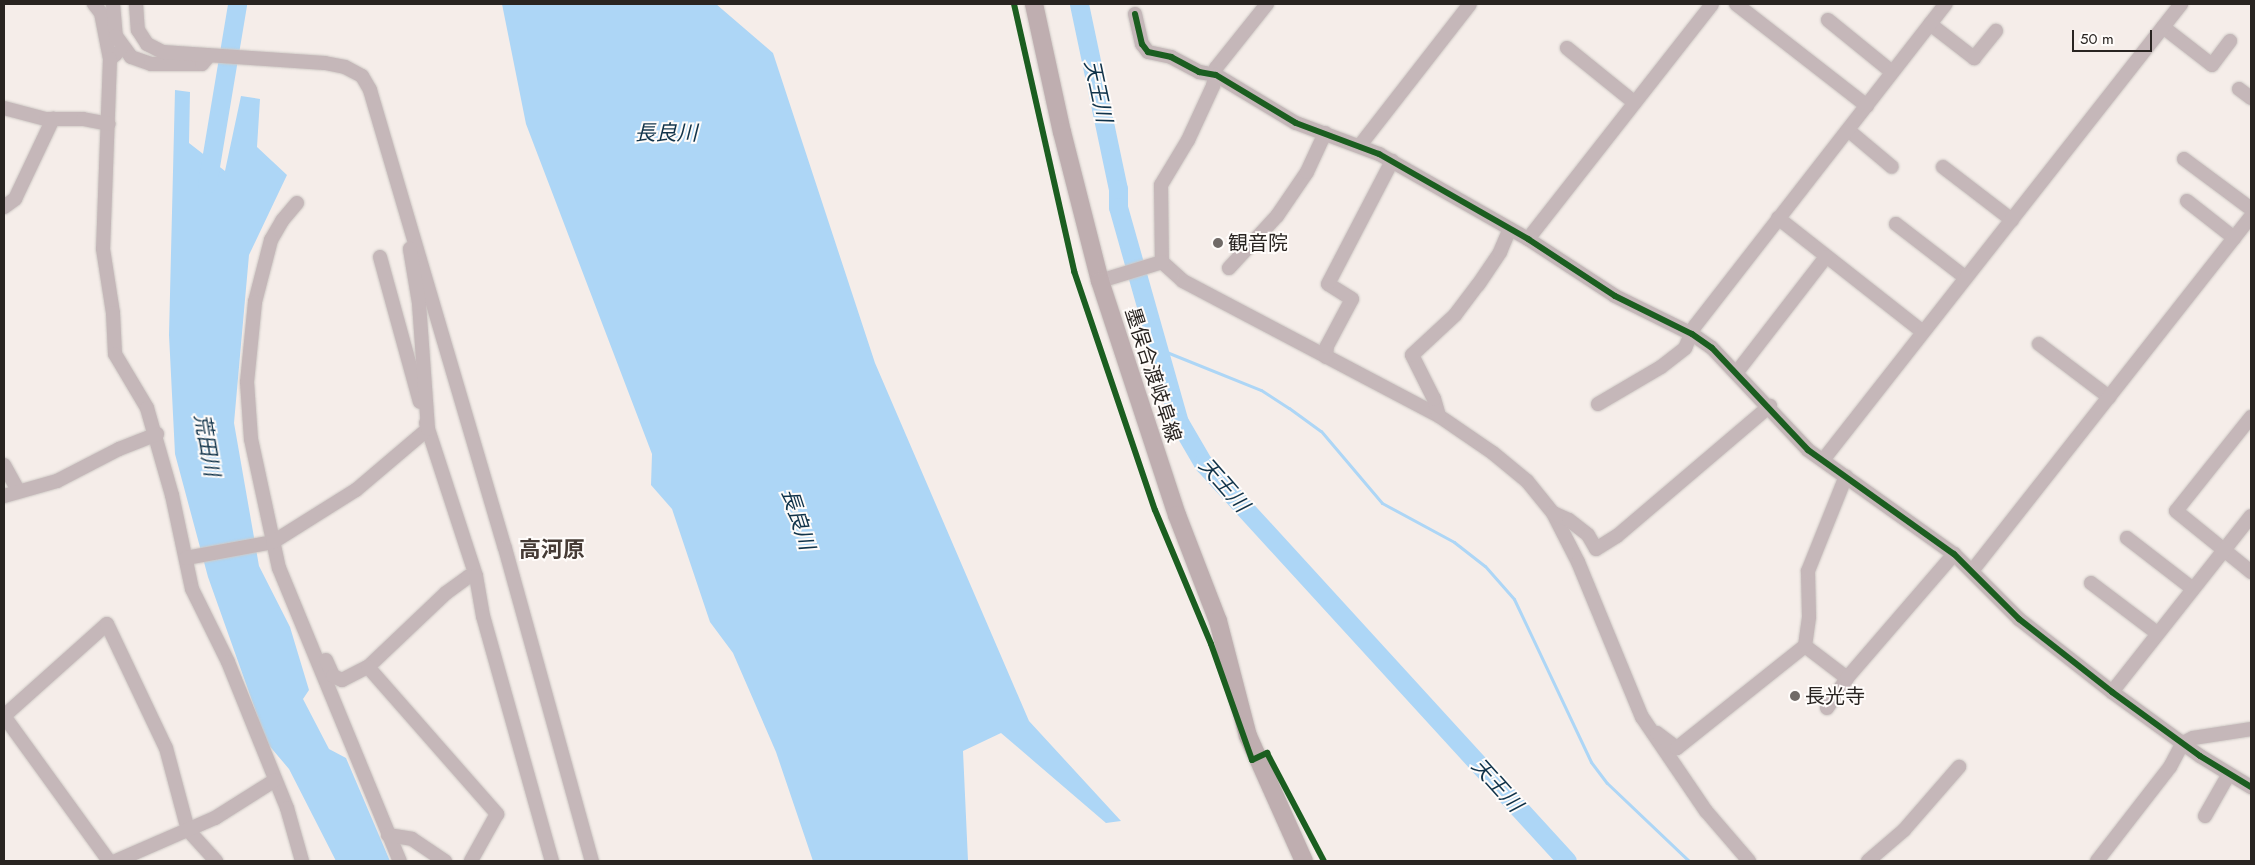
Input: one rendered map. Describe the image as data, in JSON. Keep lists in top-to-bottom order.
{
  "streets": {
    "main road": ["墨俣合渡岐阜線"]
  },
  "districts": ["高河原"],
  "water": ["天王川", "長良川", "荒田川"],
  "places": ["観音院", "長光寺"],
  "scale_bar": "50 m"
}
